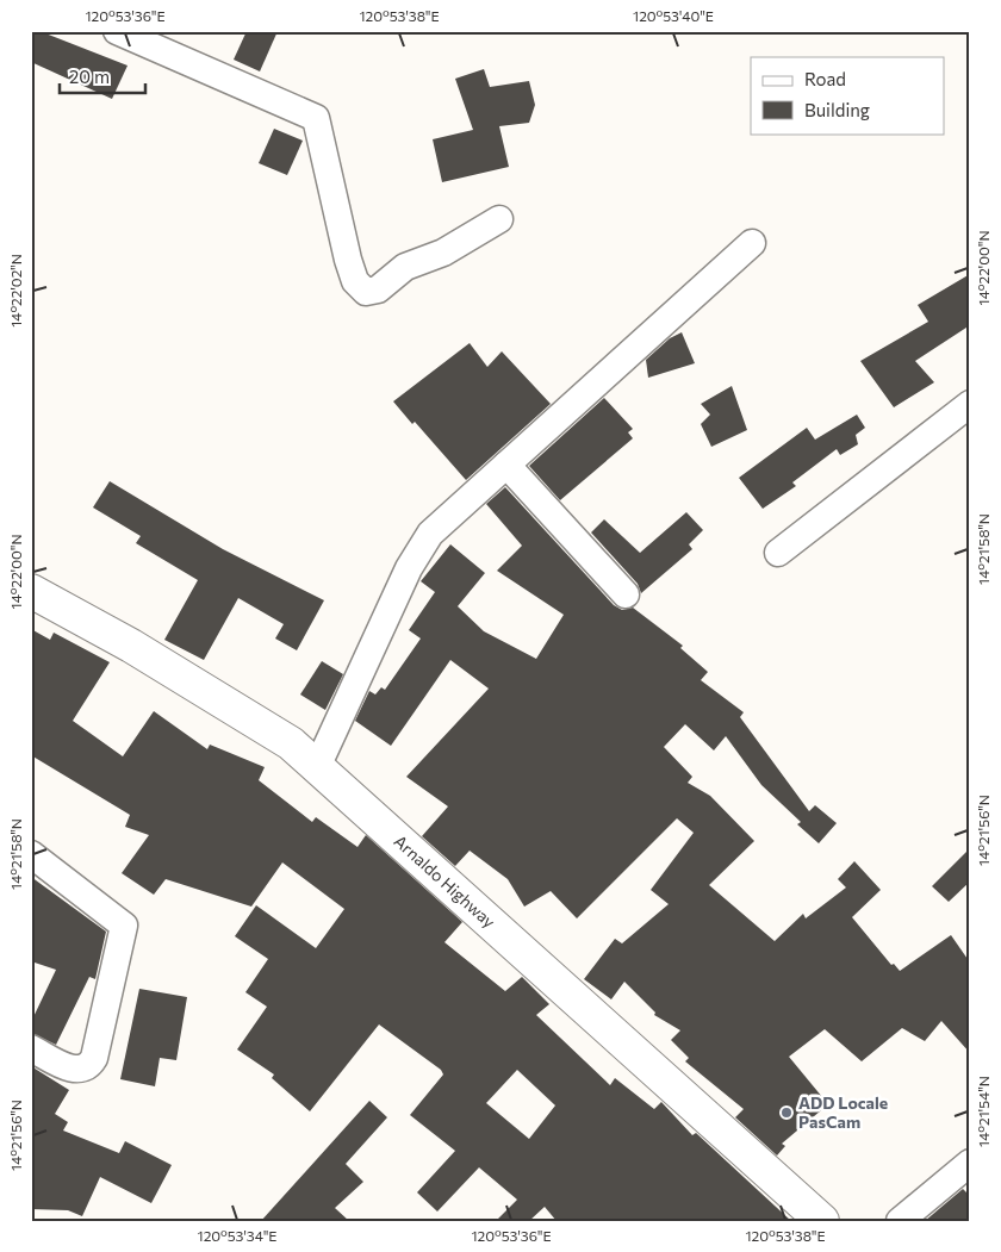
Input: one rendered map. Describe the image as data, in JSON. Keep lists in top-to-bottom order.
{
  "streets": {
    "main road": ["Arnaldo Highway"]
  },
  "places": ["ADD Locale PasCam"],
  "legend": ["Road", "Building"],
  "scale_bar": "20 m",
  "coordinates": [
    "120°53'36\"E",
    "120°53'38\"E",
    "120°53'40\"E",
    "14°22'00\"N",
    "14°22'02\"N",
    "14°21'58\"N",
    "14°21'56\"N",
    "14°21'54\"N",
    "120°53'34\"E"
  ]
}
